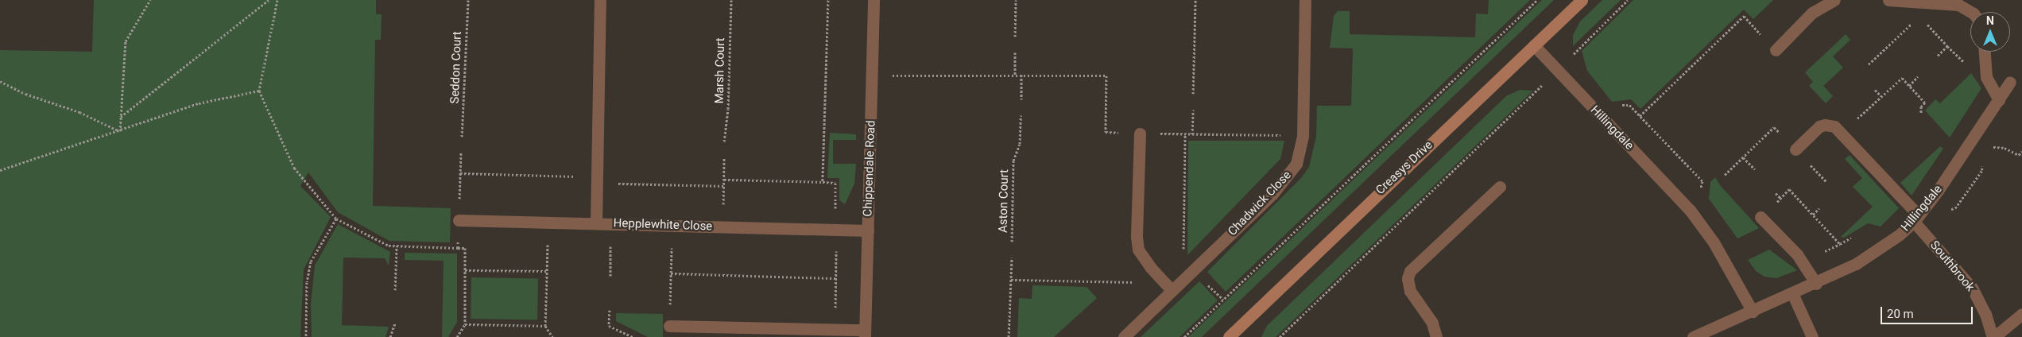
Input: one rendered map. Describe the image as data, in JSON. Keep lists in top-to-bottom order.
{
  "streets": {
    "street": [
      "Hillingdale",
      "Creasys Drive",
      "Chippendale Road",
      "Chadwick Close",
      "Hepplewhite Close",
      "Southbrook"
    ],
    "path": ["Seddon Court", "Marsh Court", "Aston Court"]
  },
  "crossings": [
    ["Hillingdale", "Creasys Drive"],
    ["Hillingdale", "Southbrook"],
    ["Chippendale Road", "Hepplewhite Close"]
  ],
  "scale_bar": "20 m",
  "north": "top"
}
